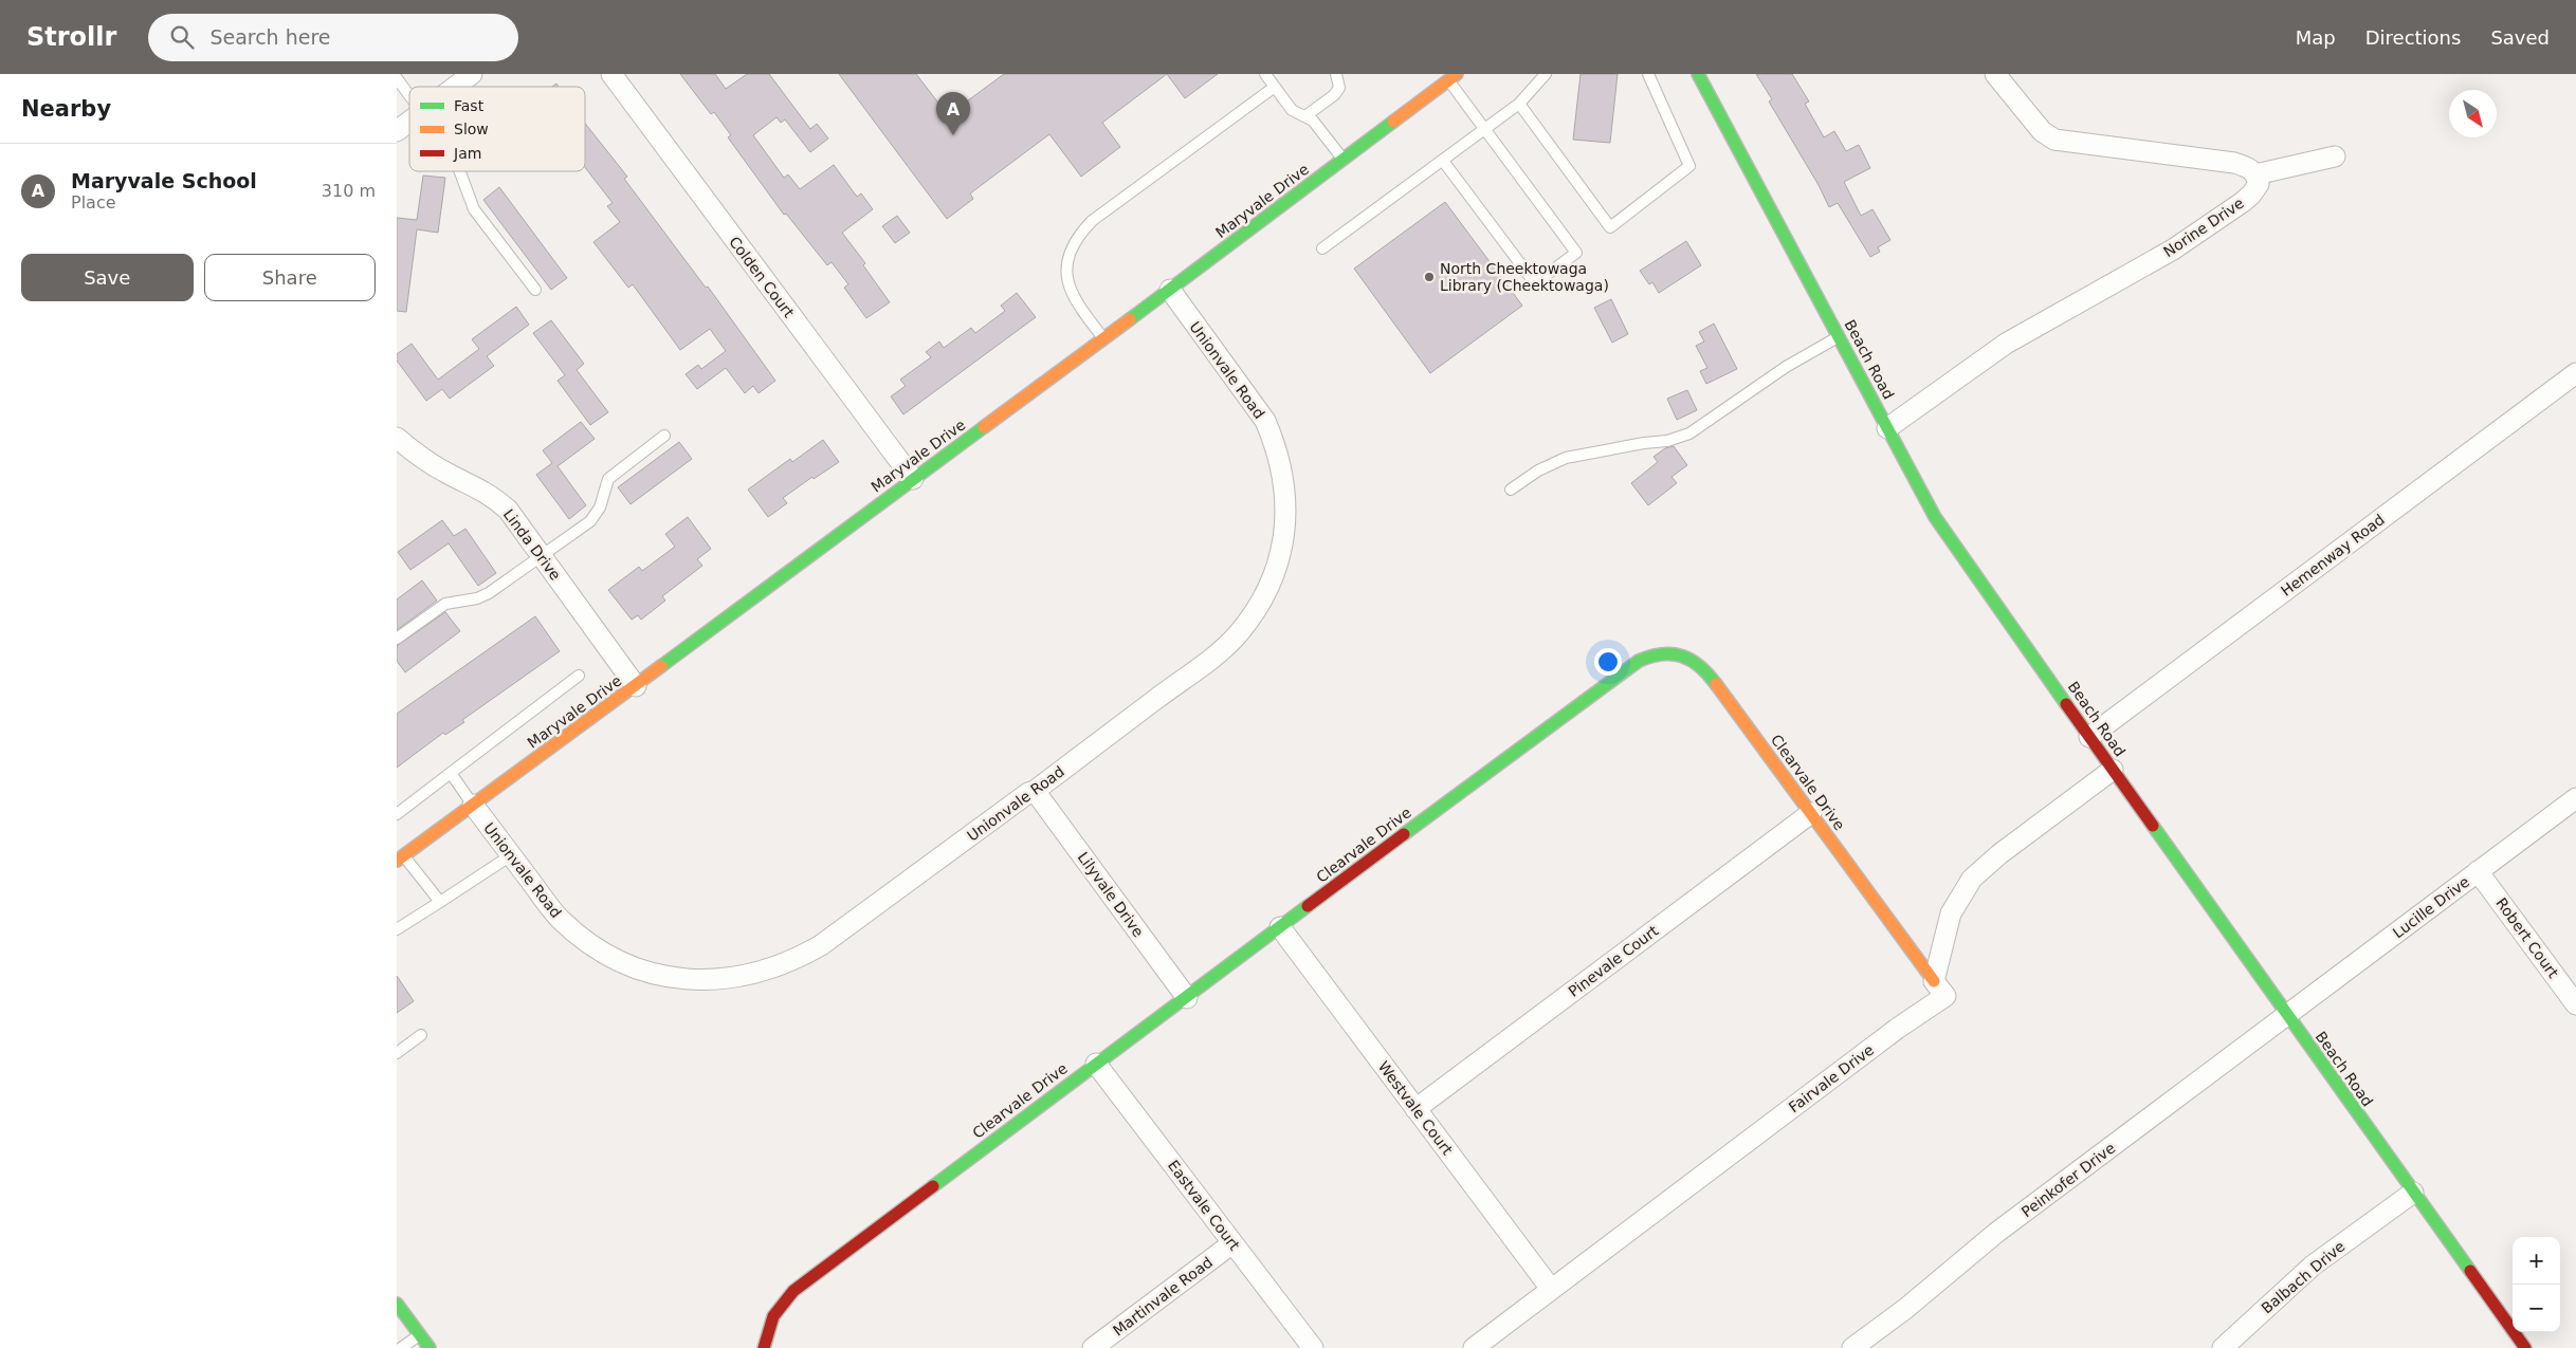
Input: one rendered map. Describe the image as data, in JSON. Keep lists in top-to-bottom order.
{
  "streets": {
    "street": [
      "Maryvale Drive",
      "Norine Drive",
      "Colden Court",
      "Beach Road",
      "Unionvale Road",
      "Linda Drive",
      "Hemenway Road",
      "Clearvale Drive",
      "Lilyvale Drive",
      "Lucille Drive",
      "Robert Court",
      "Pinevale Court",
      "Fairvale Drive",
      "Westvale Court",
      "Peinkofer Drive",
      "Eastvale Court",
      "Balbach Drive",
      "Martinvale Road"
    ]
  },
  "crossings": [
    ["Maryvale Drive", "Colden Court"],
    ["Maryvale Drive", "Unionvale Road"],
    ["Maryvale Drive", "Linda Drive"],
    ["Norine Drive", "Beach Road"],
    ["Beach Road", "Hemenway Road"],
    ["Beach Road", "Lucille Drive"],
    ["Beach Road", "Fairvale Drive"],
    ["Beach Road", "Peinkofer Drive"],
    ["Beach Road", "Balbach Drive"],
    ["Unionvale Road", "Lilyvale Drive"],
    ["Clearvale Drive", "Lilyvale Drive"],
    ["Clearvale Drive", "Pinevale Court"],
    ["Clearvale Drive", "Fairvale Drive"],
    ["Clearvale Drive", "Westvale Court"],
    ["Clearvale Drive", "Eastvale Court"],
    ["Lucille Drive", "Robert Court"],
    ["Lucille Drive", "Peinkofer Drive"],
    ["Pinevale Court", "Westvale Court"],
    ["Fairvale Drive", "Westvale Court"],
    ["Eastvale Court", "Martinvale Road"]
  ],
  "places": ["North Cheektowaga Library (Cheektowaga)"],
  "legend": ["Fast", "Slow", "Jam"],
  "north": "bottom right",
  "page": {
    "header": "Strollr",
    "search": "Search here",
    "nav": ["Map", "Directions", "Saved"],
    "heading": "Nearby",
    "pins": "A",
    "list": [
      {
        "mark": "A",
        "name": "Maryvale School",
        "note": "Place",
        "value": "310 m"
      }
    ],
    "buttons": ["Save", "Share"],
    "map_buttons": ["+", "−"]
  }
}
